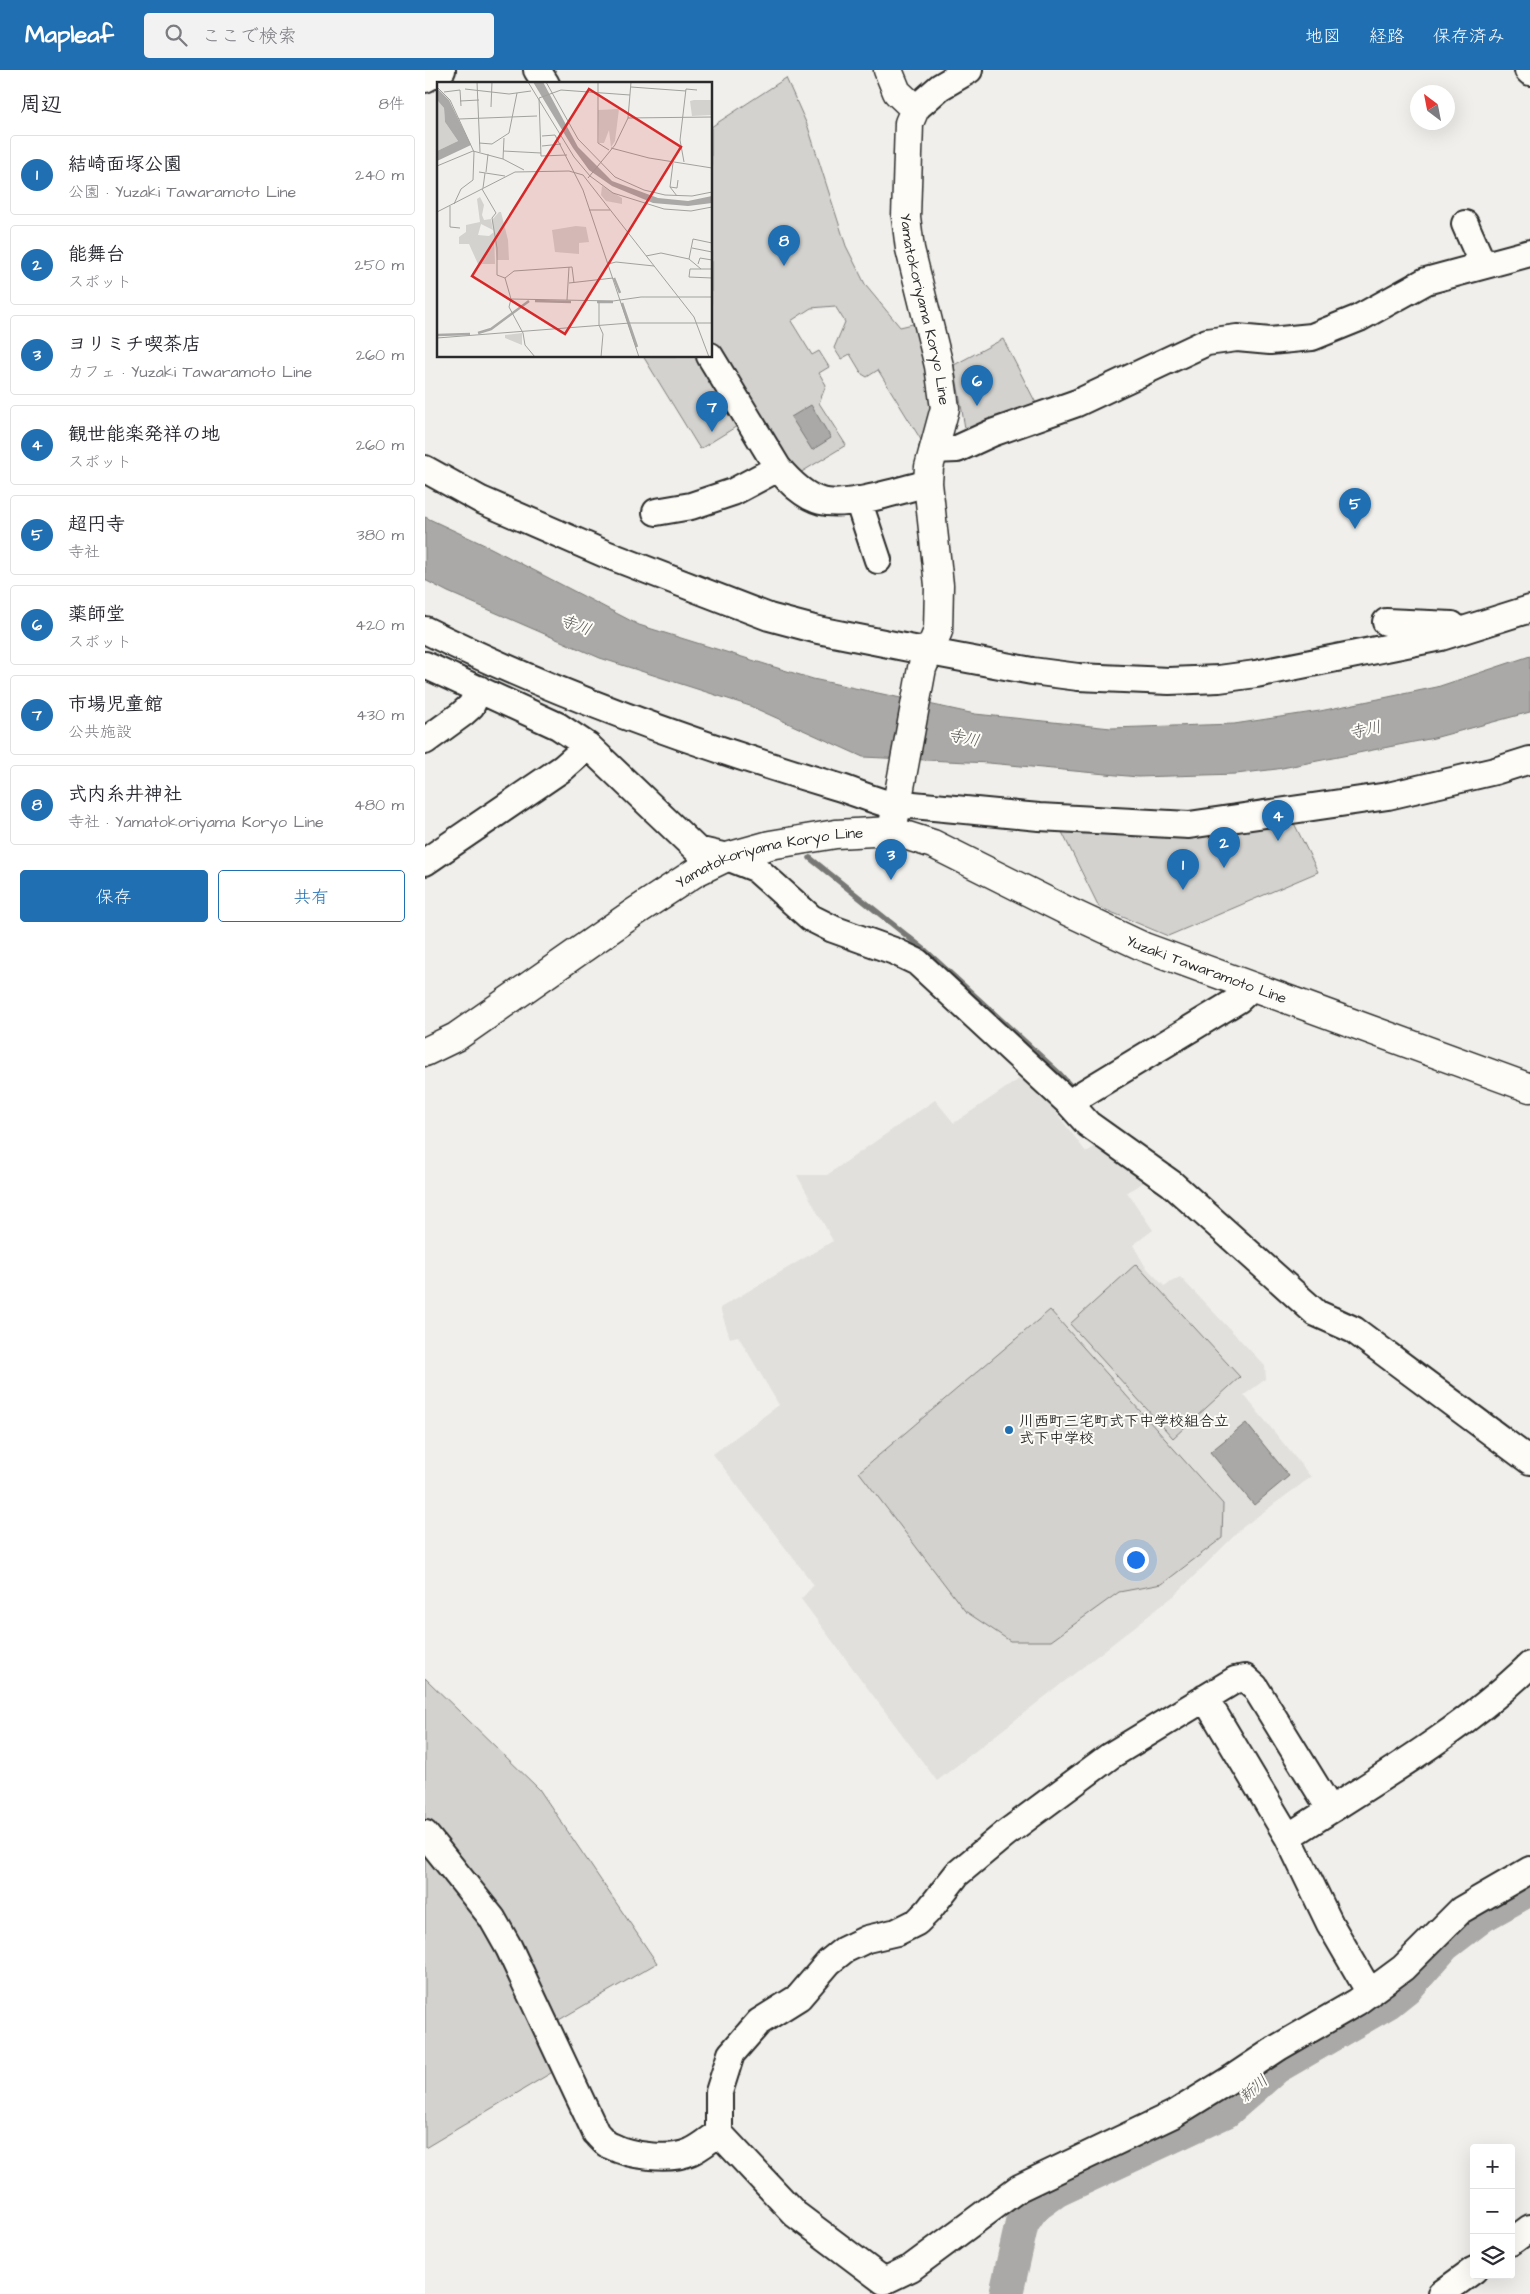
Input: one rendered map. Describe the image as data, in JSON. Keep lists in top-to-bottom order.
{
  "streets": {
    "main road": ["Yamatokoriyama Koryo Line", "Yuzaki Tawaramoto Line"]
  },
  "crossings": [
    ["Yamatokoriyama Koryo Line", "Yuzaki Tawaramoto Line"]
  ],
  "water": ["寺川", "新川"],
  "places": ["川西町三宅町式下中学校組合立 式下中学校"],
  "north": "top left",
  "page": {
    "header": "Mapleaf",
    "search": "ここで検索",
    "nav": ["地図", "経路", "保存済み"],
    "heading": ["周辺", "8件"],
    "list": [
      {
        "mark": "1",
        "name": "結崎面塚公園",
        "note": "公園 · Yuzaki Tawaramoto Line",
        "value": "240 m"
      },
      {
        "mark": "2",
        "name": "能舞台",
        "note": "スポット",
        "value": "250 m"
      },
      {
        "mark": "3",
        "name": "ヨリミチ喫茶店",
        "note": "カフェ · Yuzaki Tawaramoto Line",
        "value": "260 m"
      },
      {
        "mark": "4",
        "name": "観世能楽発祥の地",
        "note": "スポット",
        "value": "260 m"
      },
      {
        "mark": "5",
        "name": "超円寺",
        "note": "寺社",
        "value": "380 m"
      },
      {
        "mark": "6",
        "name": "薬師堂",
        "note": "スポット",
        "value": "420 m"
      },
      {
        "mark": "7",
        "name": "市場児童館",
        "note": "公共施設",
        "value": "430 m"
      },
      {
        "mark": "8",
        "name": "式内糸井神社",
        "note": "寺社 · Yamatokoriyama Koryo Line",
        "value": "480 m"
      }
    ],
    "pins": [
      "8",
      "6",
      "7",
      "5",
      "4",
      "2",
      "3",
      "1"
    ],
    "buttons": ["保存", "共有"],
    "map_buttons": ["+", "−"]
  }
}
